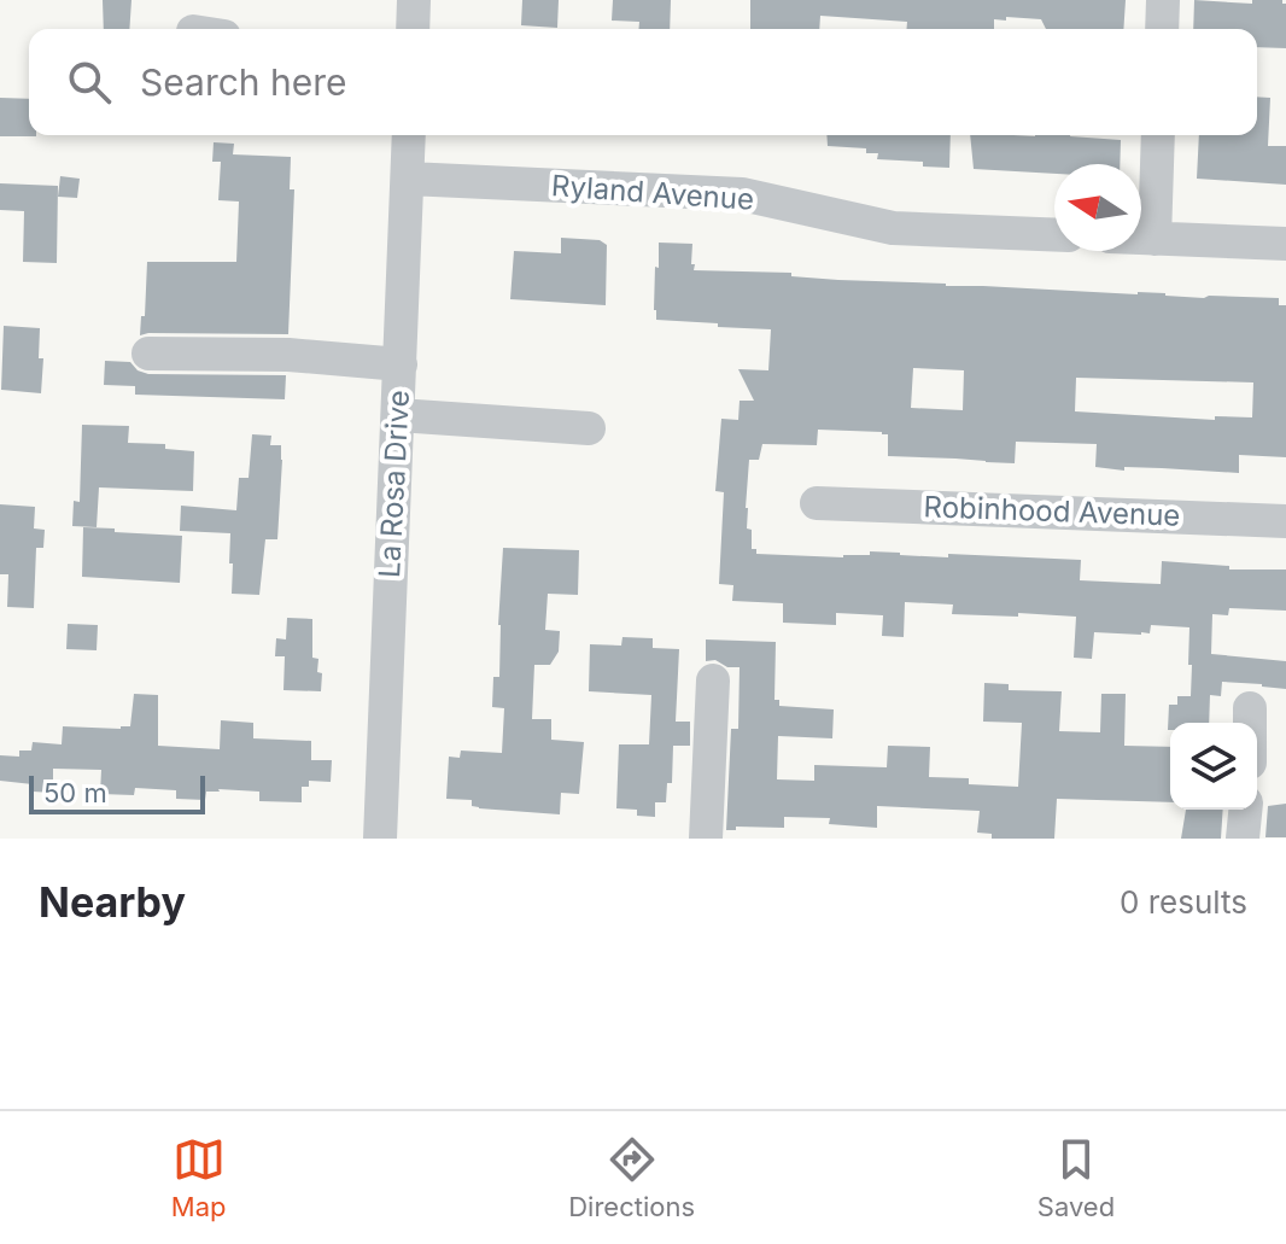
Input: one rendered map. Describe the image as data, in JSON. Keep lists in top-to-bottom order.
{
  "streets": {
    "street": ["Ryland Avenue", "La Rosa Drive", "Robinhood Avenue"]
  },
  "crossings": [
    ["Ryland Avenue", "La Rosa Drive"]
  ],
  "scale_bar": "50 m",
  "north": "left",
  "page": {
    "search": "Search here",
    "scale": "50 m",
    "heading": ["Nearby", "0 results"],
    "nav": ["Map", "Directions", "Saved"]
  }
}
